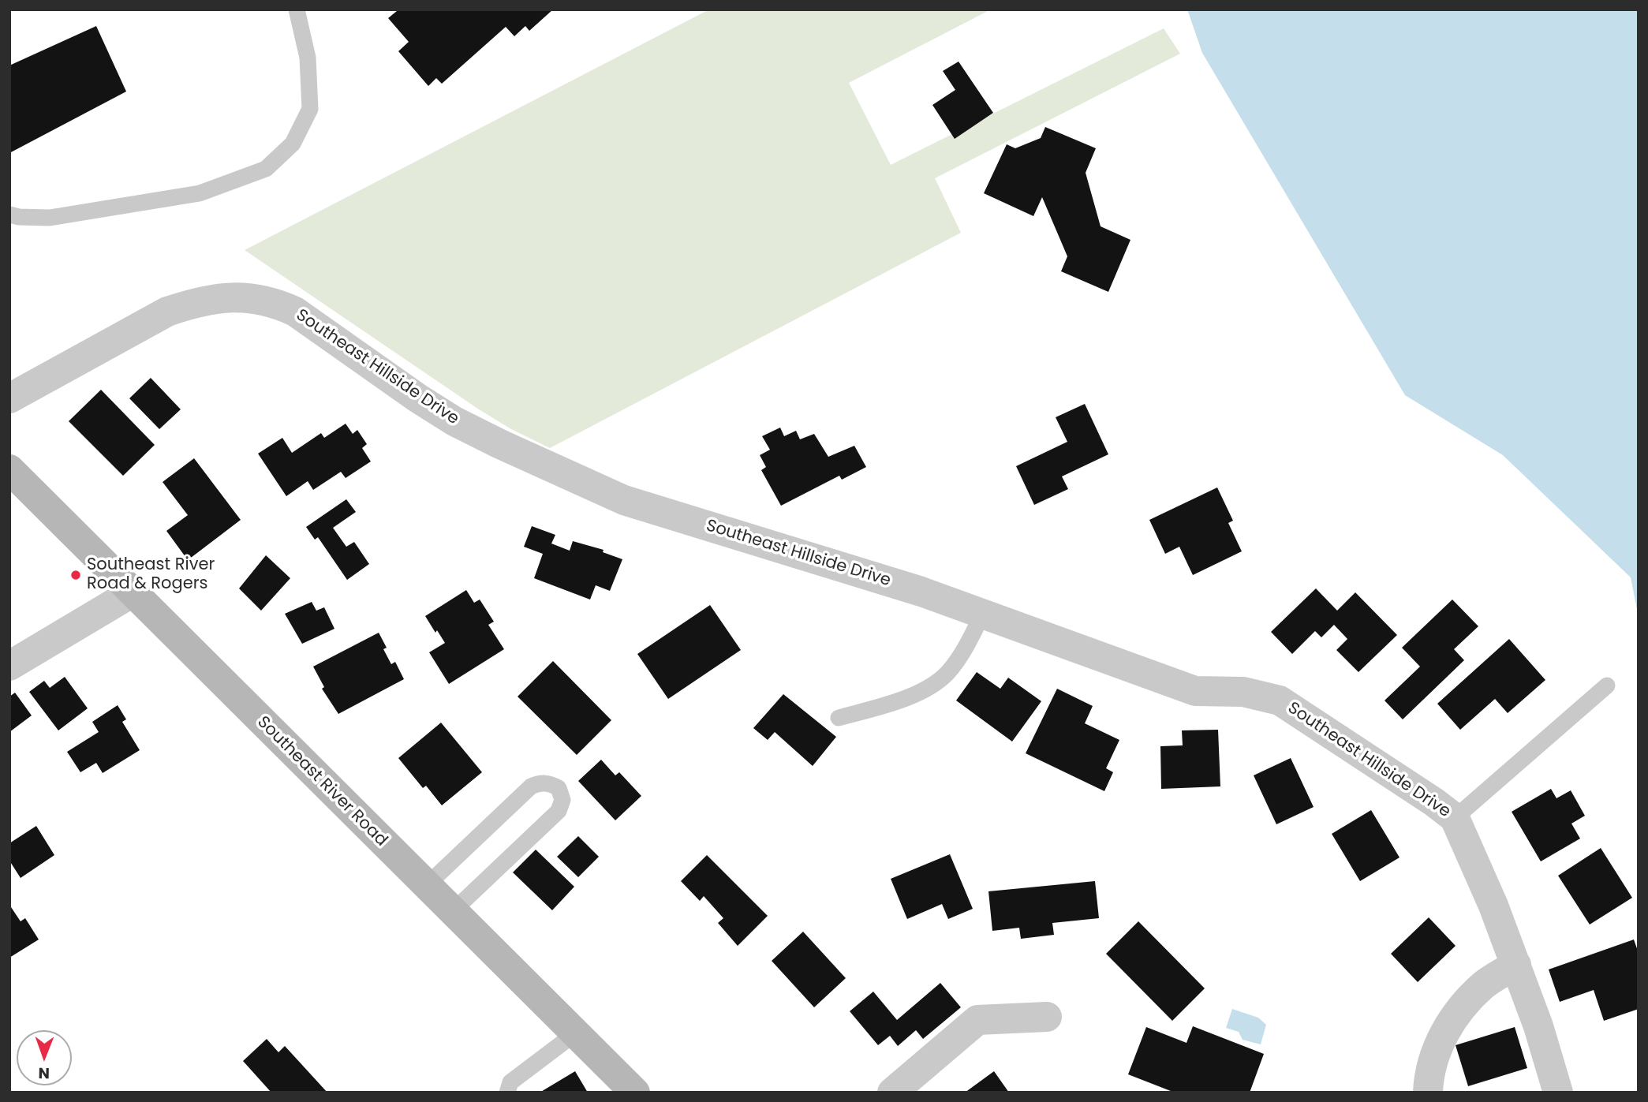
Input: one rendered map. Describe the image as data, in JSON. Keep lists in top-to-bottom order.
{
  "streets": {
    "street": ["Southeast Hillside Drive", "Southeast River Road"]
  },
  "places": ["Southeast River Road & Rogers"],
  "north": "bottom"
}
